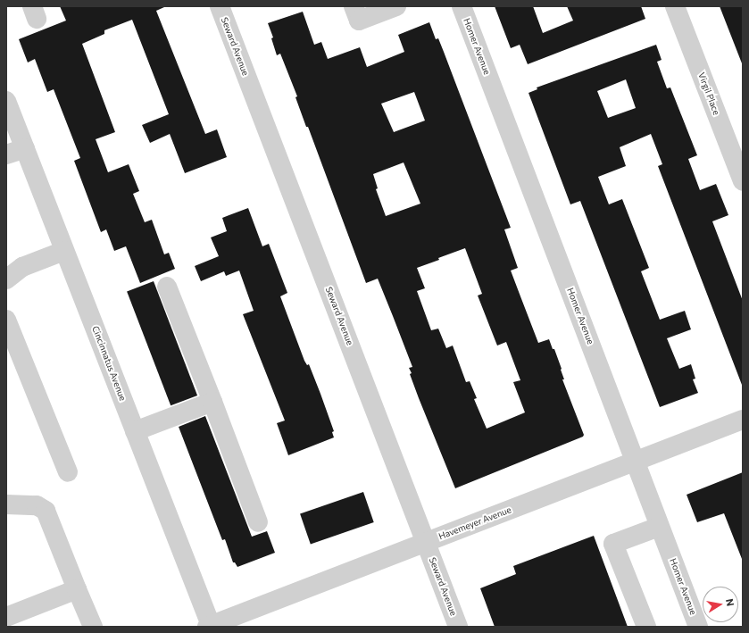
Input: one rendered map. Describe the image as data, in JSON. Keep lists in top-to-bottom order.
{
  "streets": {
    "street": [
      "Seward Avenue",
      "Homer Avenue",
      "Virgil Place",
      "Cincinnatus Avenue",
      "Havemeyer Avenue"
    ]
  },
  "crossings": [
    ["Seward Avenue", "Havemeyer Avenue"],
    ["Homer Avenue", "Havemeyer Avenue"],
    ["Cincinnatus Avenue", "Havemeyer Avenue"]
  ],
  "north": "right"
}
